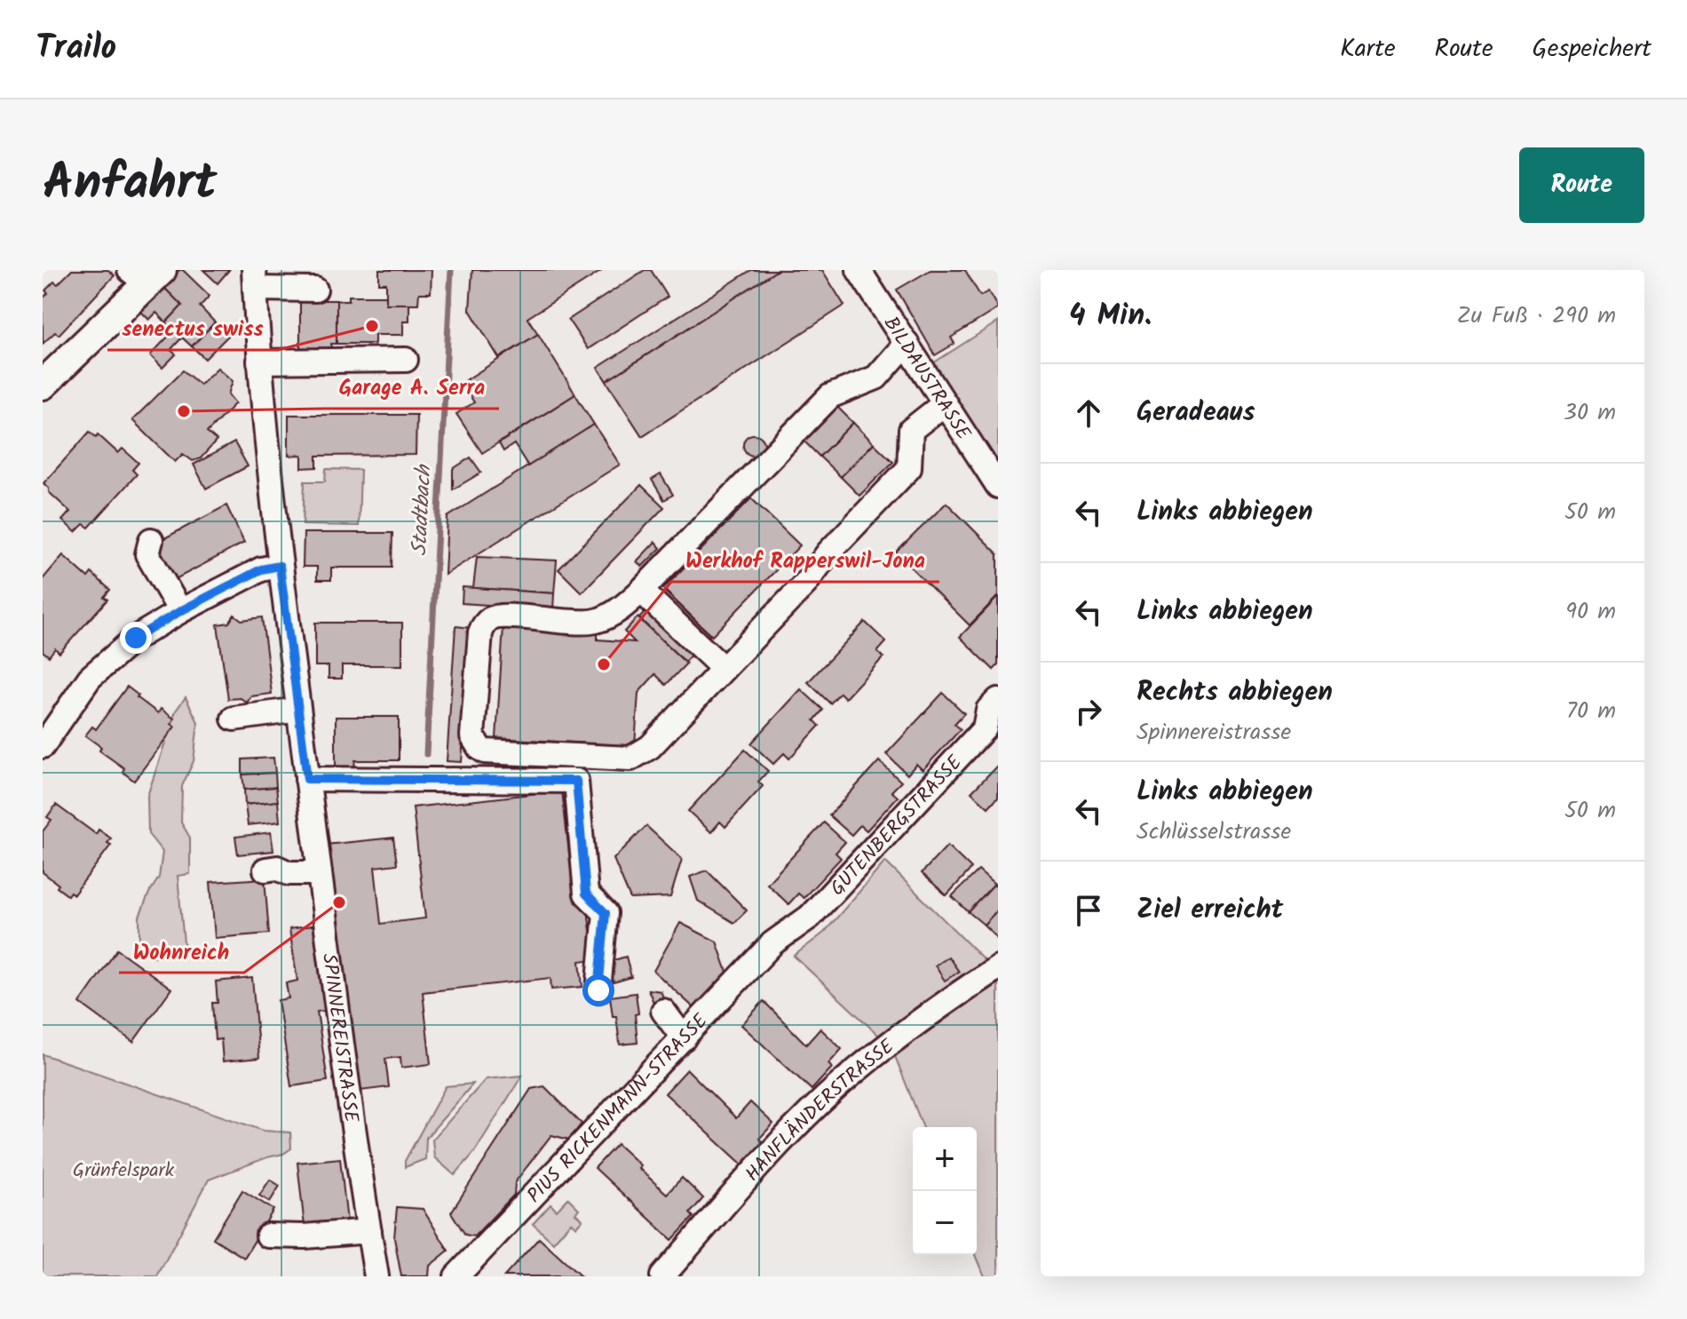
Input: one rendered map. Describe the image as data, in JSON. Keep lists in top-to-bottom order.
{
  "streets": {
    "street": [
      "BILDAUSTRASSE",
      "GUTENBERGSTRASSE",
      "SPINNEREISTRASSE",
      "PIUS RICKENMANN-STRASSE",
      "HANFLÄNDERSTRASSE"
    ]
  },
  "crossings": [
    ["GUTENBERGSTRASSE", "PIUS RICKENMANN-STRASSE"]
  ],
  "water": ["Stadtbach"],
  "parks": ["Grünfelspark"],
  "places": [
    "senectus swiss",
    "Garage A. Serra",
    "Werkhof Rapperswil-Jona",
    "Wohnreich"
  ],
  "page": {
    "header": "Trailo",
    "nav": ["Karte", "Route", "Gespeichert"],
    "title": "Anfahrt",
    "buttons": "Route",
    "heading": ["4 Min.", "Zu Fuß · 290 m"],
    "list": [
      ["Geradeaus", "30 m"],
      ["Links abbiegen", "50 m"],
      ["Links abbiegen", "90 m"],
      ["Rechts abbiegen", "Spinnereistrasse", "70 m"],
      ["Links abbiegen", "Schlüsselstrasse", "50 m"],
      "Ziel erreicht"
    ],
    "map_buttons": ["+", "−"]
  }
}
